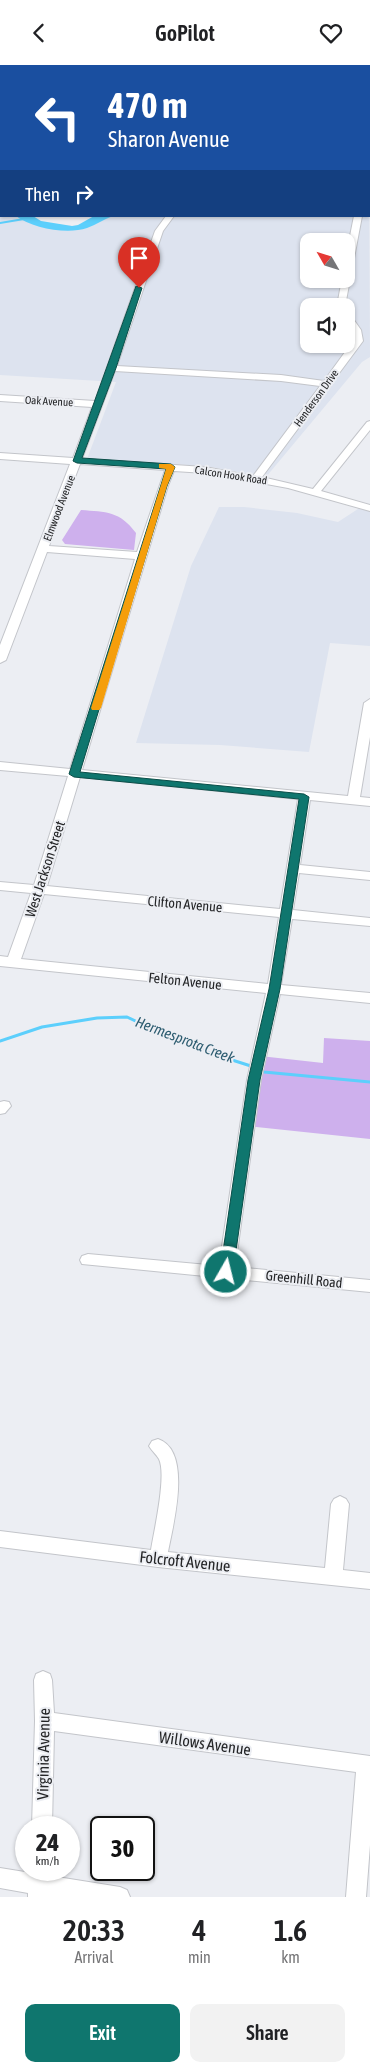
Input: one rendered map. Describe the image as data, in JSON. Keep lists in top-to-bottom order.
{
  "streets": {
    "street": [
      "Henderson Drive",
      "Oak Avenue",
      "Calcon Hook Road",
      "Elmwood Avenue",
      "West Jackson Street",
      "Clifton Avenue",
      "Felton Avenue",
      "Greenhill Road",
      "Folcroft Avenue",
      "Willows Avenue",
      "Virginia Avenue"
    ]
  },
  "crossings": [
    ["Henderson Drive", "Calcon Hook Road"],
    ["Oak Avenue", "Elmwood Avenue"],
    ["Calcon Hook Road", "Elmwood Avenue"],
    ["Calcon Hook Road", "West Jackson Street"],
    ["West Jackson Street", "Clifton Avenue"],
    ["West Jackson Street", "Felton Avenue"],
    ["Willows Avenue", "Virginia Avenue"]
  ],
  "water": ["Hermesprota Creek"],
  "north": "top left",
  "page": {
    "header": "GoPilot",
    "turn": ["470 m", "Sharon Avenue"],
    "then": "Then",
    "speed": "24 km/h",
    "limit": "30",
    "eta": [
      "20:33",
      "Arrival",
      "4",
      "min",
      "1.6",
      "km"
    ],
    "buttons": ["Exit", "Share"]
  }
}
